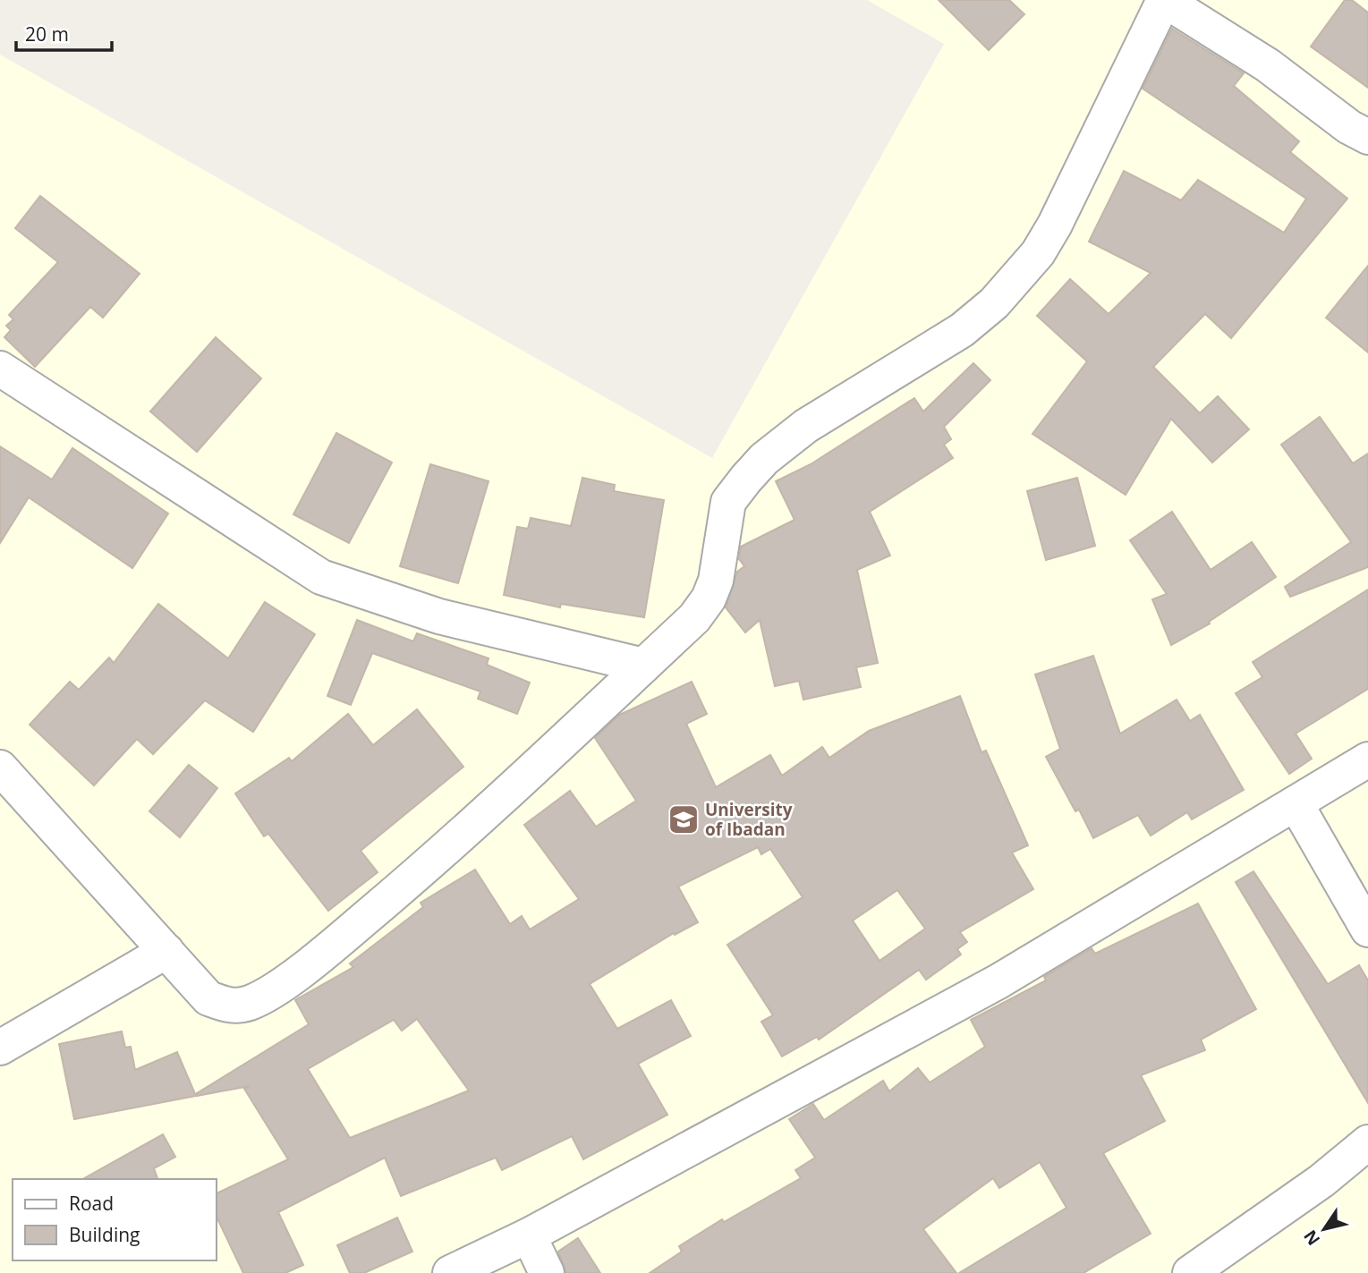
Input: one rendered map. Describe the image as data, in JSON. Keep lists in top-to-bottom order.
{
  "places": {
    "school or university": ["University of Ibadan"]
  },
  "legend": ["Road", "Building"],
  "scale_bar": "20 m",
  "north": "bottom left"
}
